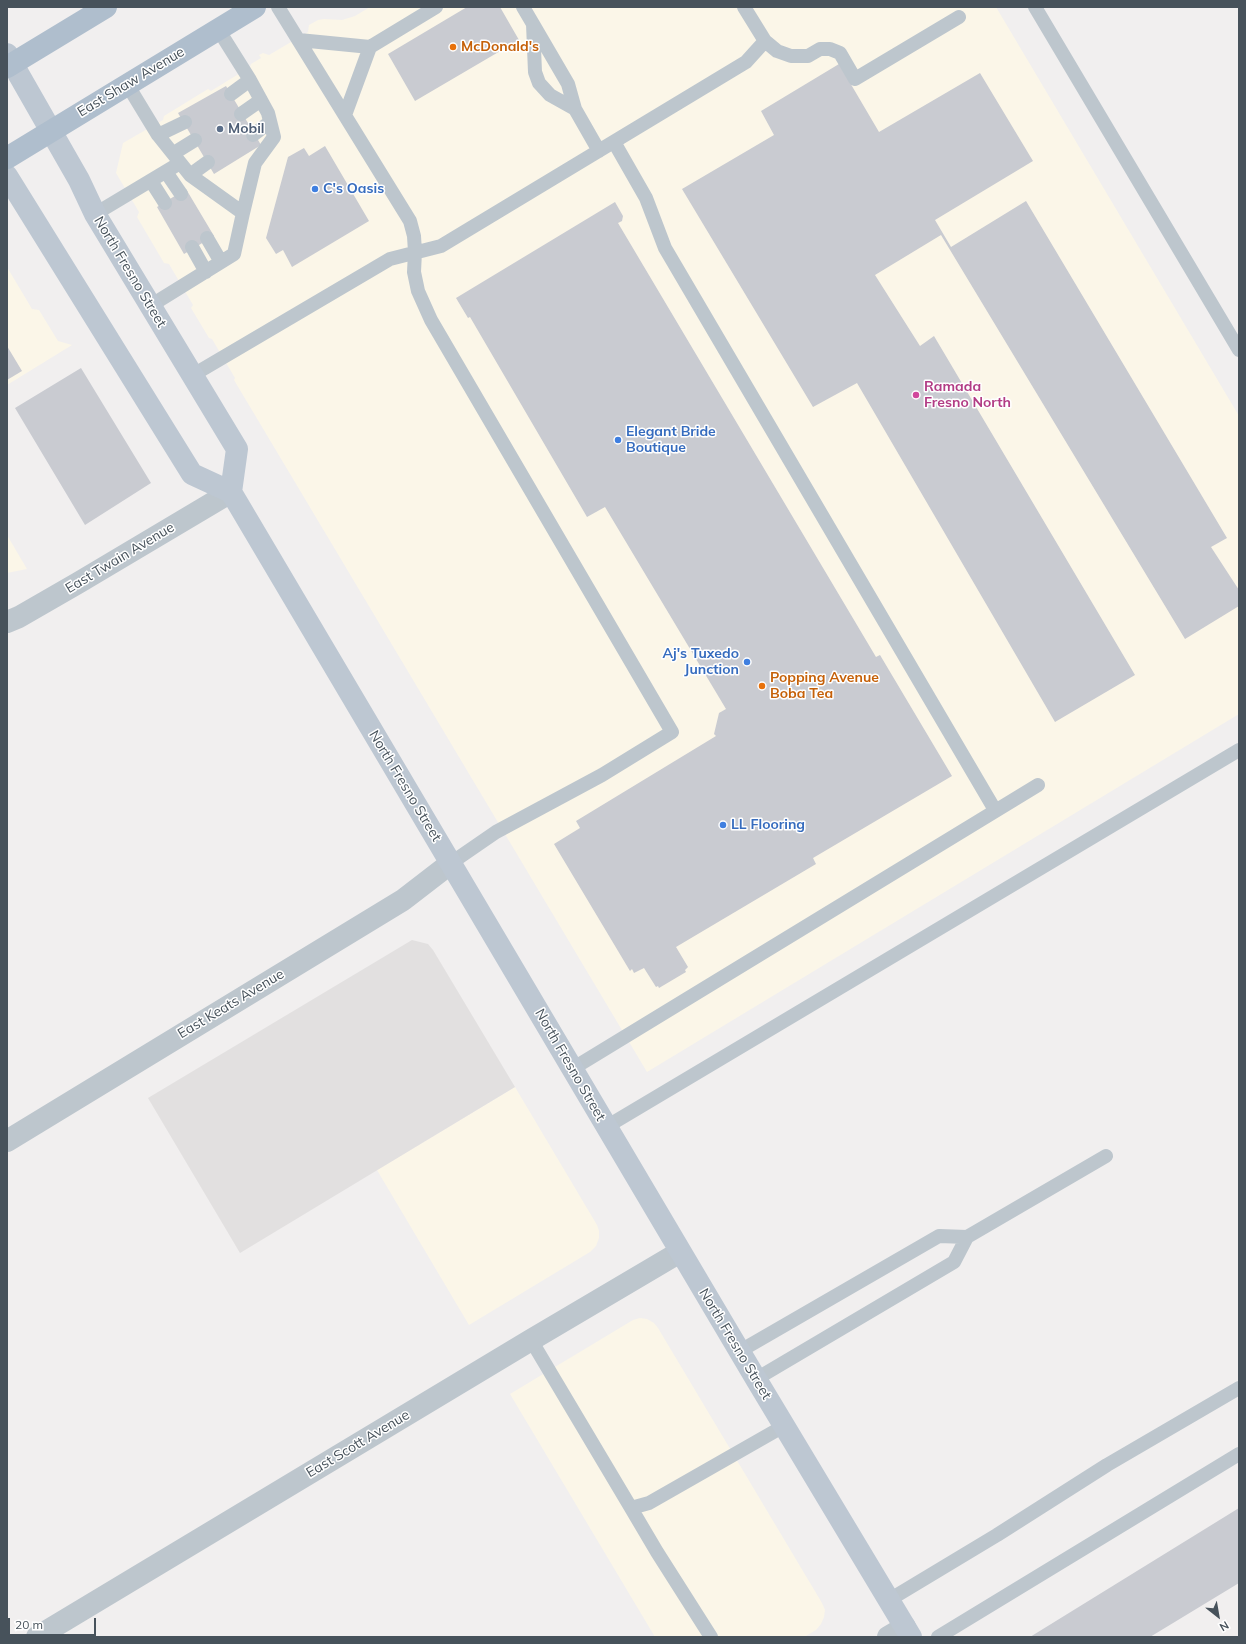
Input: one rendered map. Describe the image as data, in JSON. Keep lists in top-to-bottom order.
{
  "streets": {
    "main road": ["East Shaw Avenue", "North Fresno Street"],
    "street": ["East Twain Avenue", "East Keats Avenue", "East Scott Avenue"]
  },
  "crossings": [
    ["East Shaw Avenue", "North Fresno Street"],
    ["North Fresno Street", "East Twain Avenue"],
    ["North Fresno Street", "East Keats Avenue"],
    ["North Fresno Street", "East Scott Avenue"]
  ],
  "places": [
    "McDonald's",
    "Mobil",
    "C's Oasis",
    "Ramada Fresno North",
    "Elegant Bride Boutique",
    "Aj's Tuxedo Junction",
    "Popping Avenue Boba Tea",
    "LL Flooring"
  ],
  "scale_bar": "20 m",
  "north": "bottom right"
}
